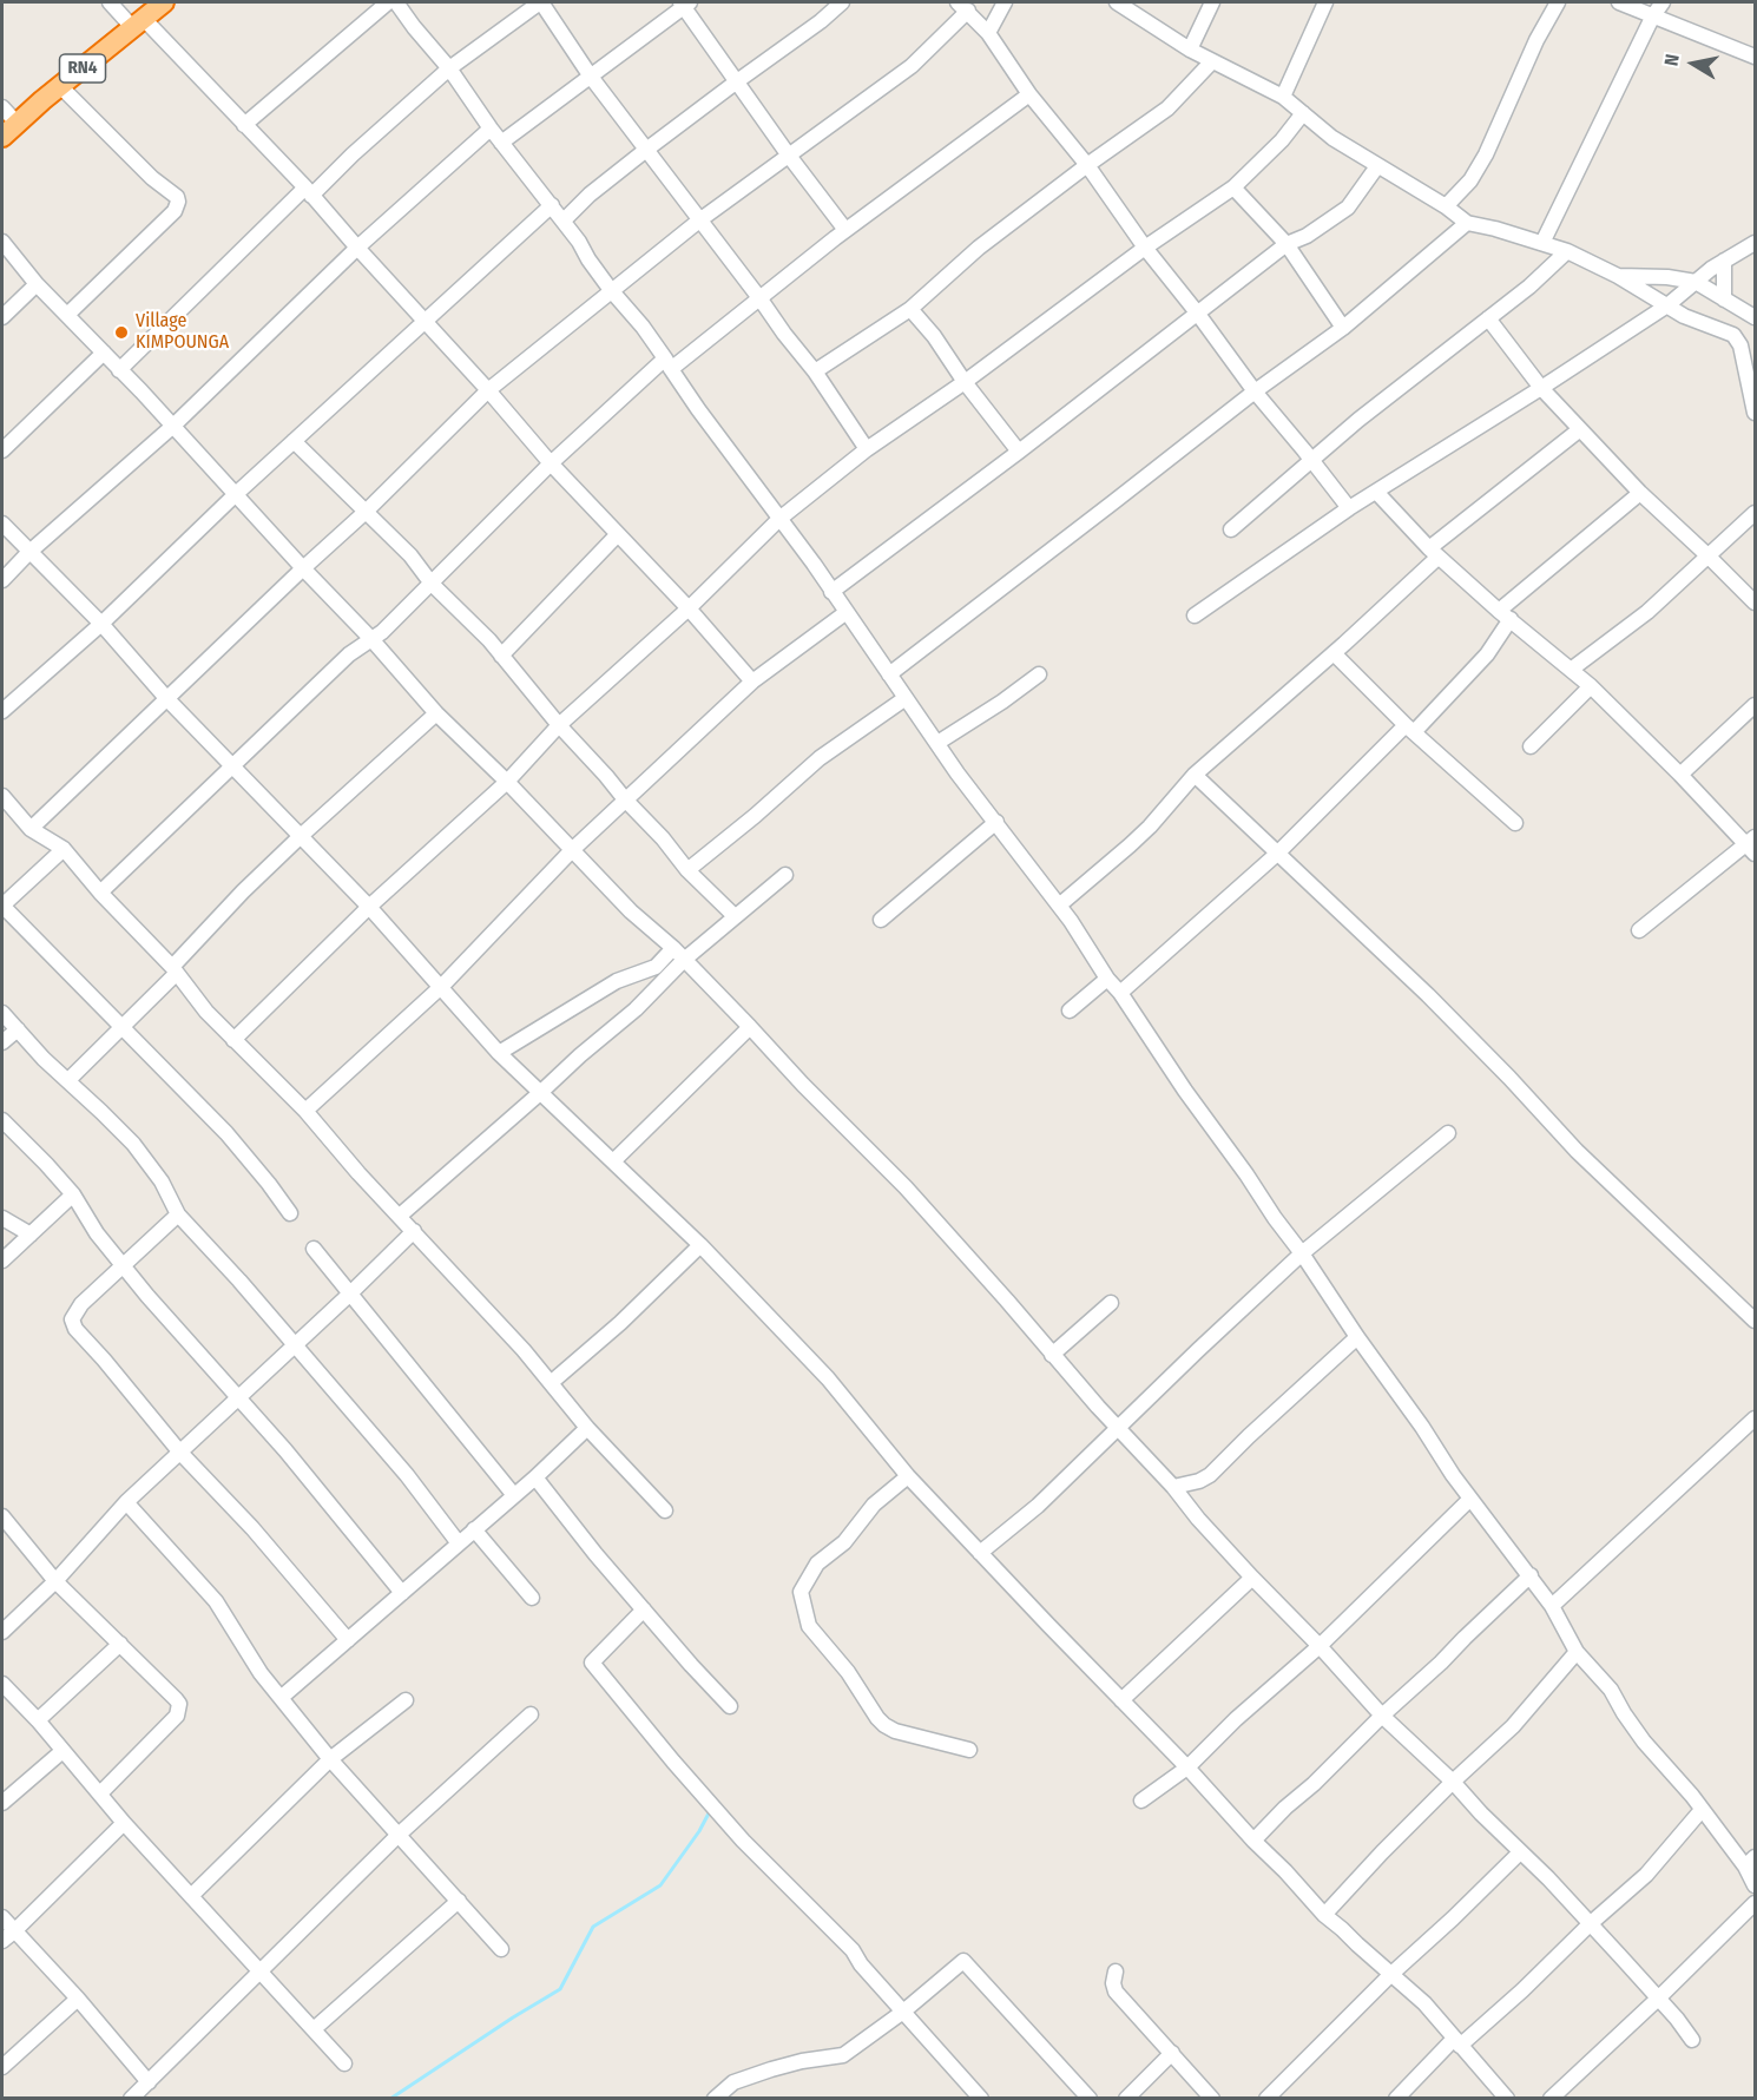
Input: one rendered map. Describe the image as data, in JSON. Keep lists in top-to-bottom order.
{
  "streets": {
    "highway": ["RN4"]
  },
  "places": ["Village KIMPOUNGA"],
  "north": "left"
}
